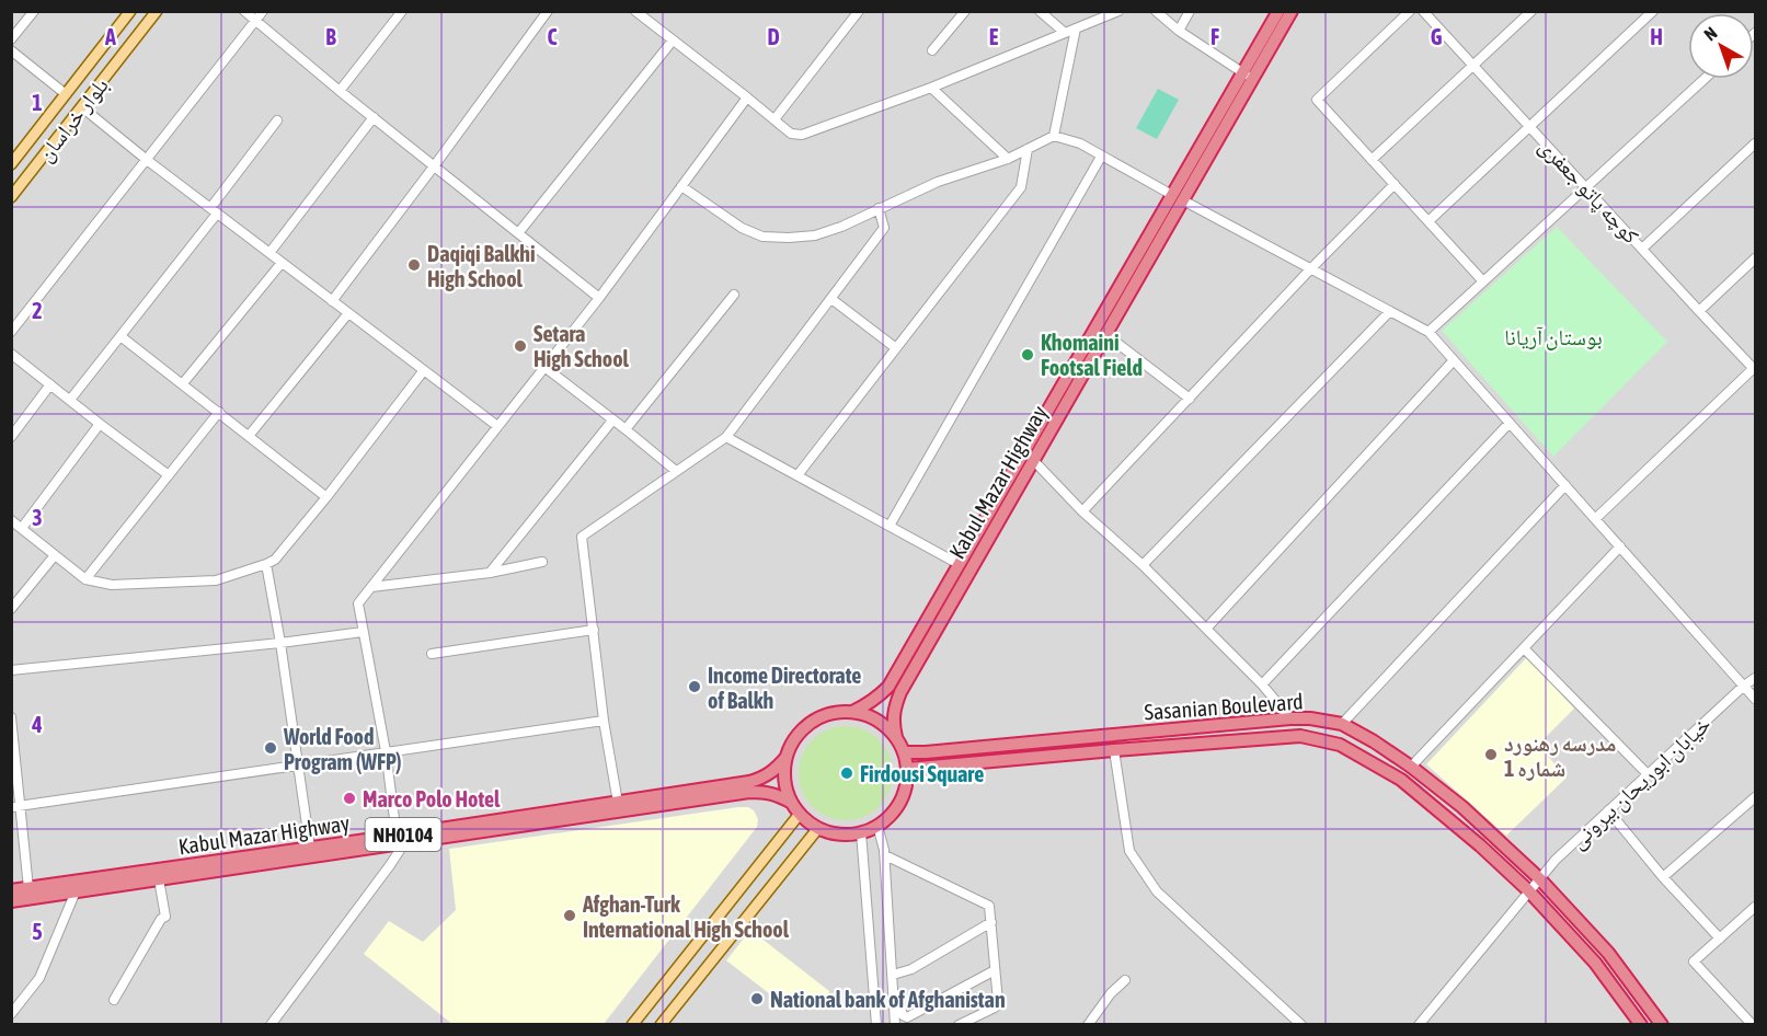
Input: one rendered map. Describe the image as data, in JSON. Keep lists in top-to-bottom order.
{
  "streets": {
    "highway": ["Kabul Mazar Highway", "Sasanian Boulevard", "NH0104"],
    "main road": ["بلوار خراسان"],
    "street": ["کوچه پاتو جعفری", "خیابان ابوریحان بیرونی"]
  },
  "crossings": [
    ["Kabul Mazar Highway", "Sasanian Boulevard"],
    ["Kabul Mazar Highway", "NH0104"],
    ["Sasanian Boulevard", "خیابان ابوریحان بیرونی"],
    ["Sasanian Boulevard", "NH0104"]
  ],
  "parks": ["بوستان آریانا"],
  "places": [
    "Daqiqi Balkhi High School",
    "Setara High School",
    "Khomaini Footsal Field",
    "Income Directorate of Balkh",
    "World Food Program (WFP)",
    "مدرسه رهنورد شماره 1",
    "Firdousi Square",
    "Marco Polo Hotel",
    "Afghan-Turk International High School",
    "National bank of Afghanistan"
  ],
  "north": "top left",
  "grid": {
    "columns": [
      "A",
      "B",
      "C",
      "D",
      "E",
      "F",
      "G",
      "H"
    ],
    "rows": [
      "1",
      "2",
      "3",
      "4",
      "5"
    ]
  }
}
